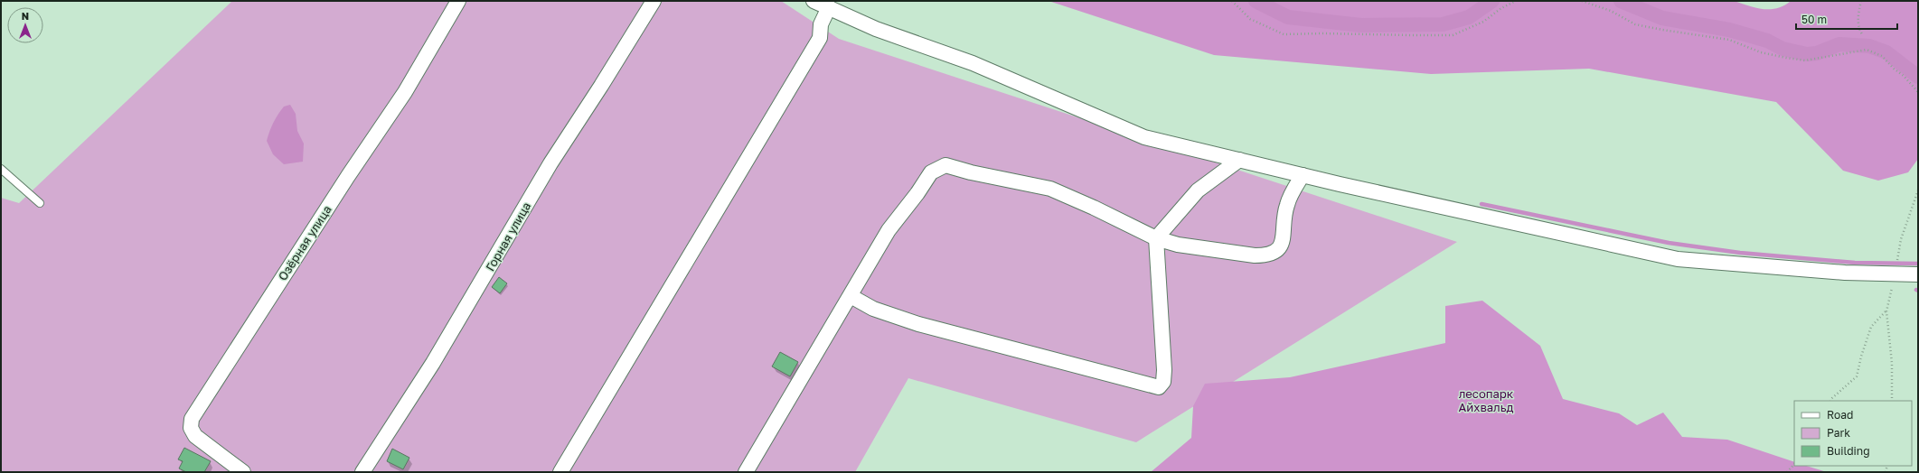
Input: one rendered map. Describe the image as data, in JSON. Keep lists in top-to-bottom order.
{
  "streets": {
    "street": ["Горная улица", "Озёрная улица"]
  },
  "parks": ["лесопарк Айхвальд"],
  "legend": ["Road", "Park", "Building"],
  "scale_bar": "50 m",
  "north": "top"
}
